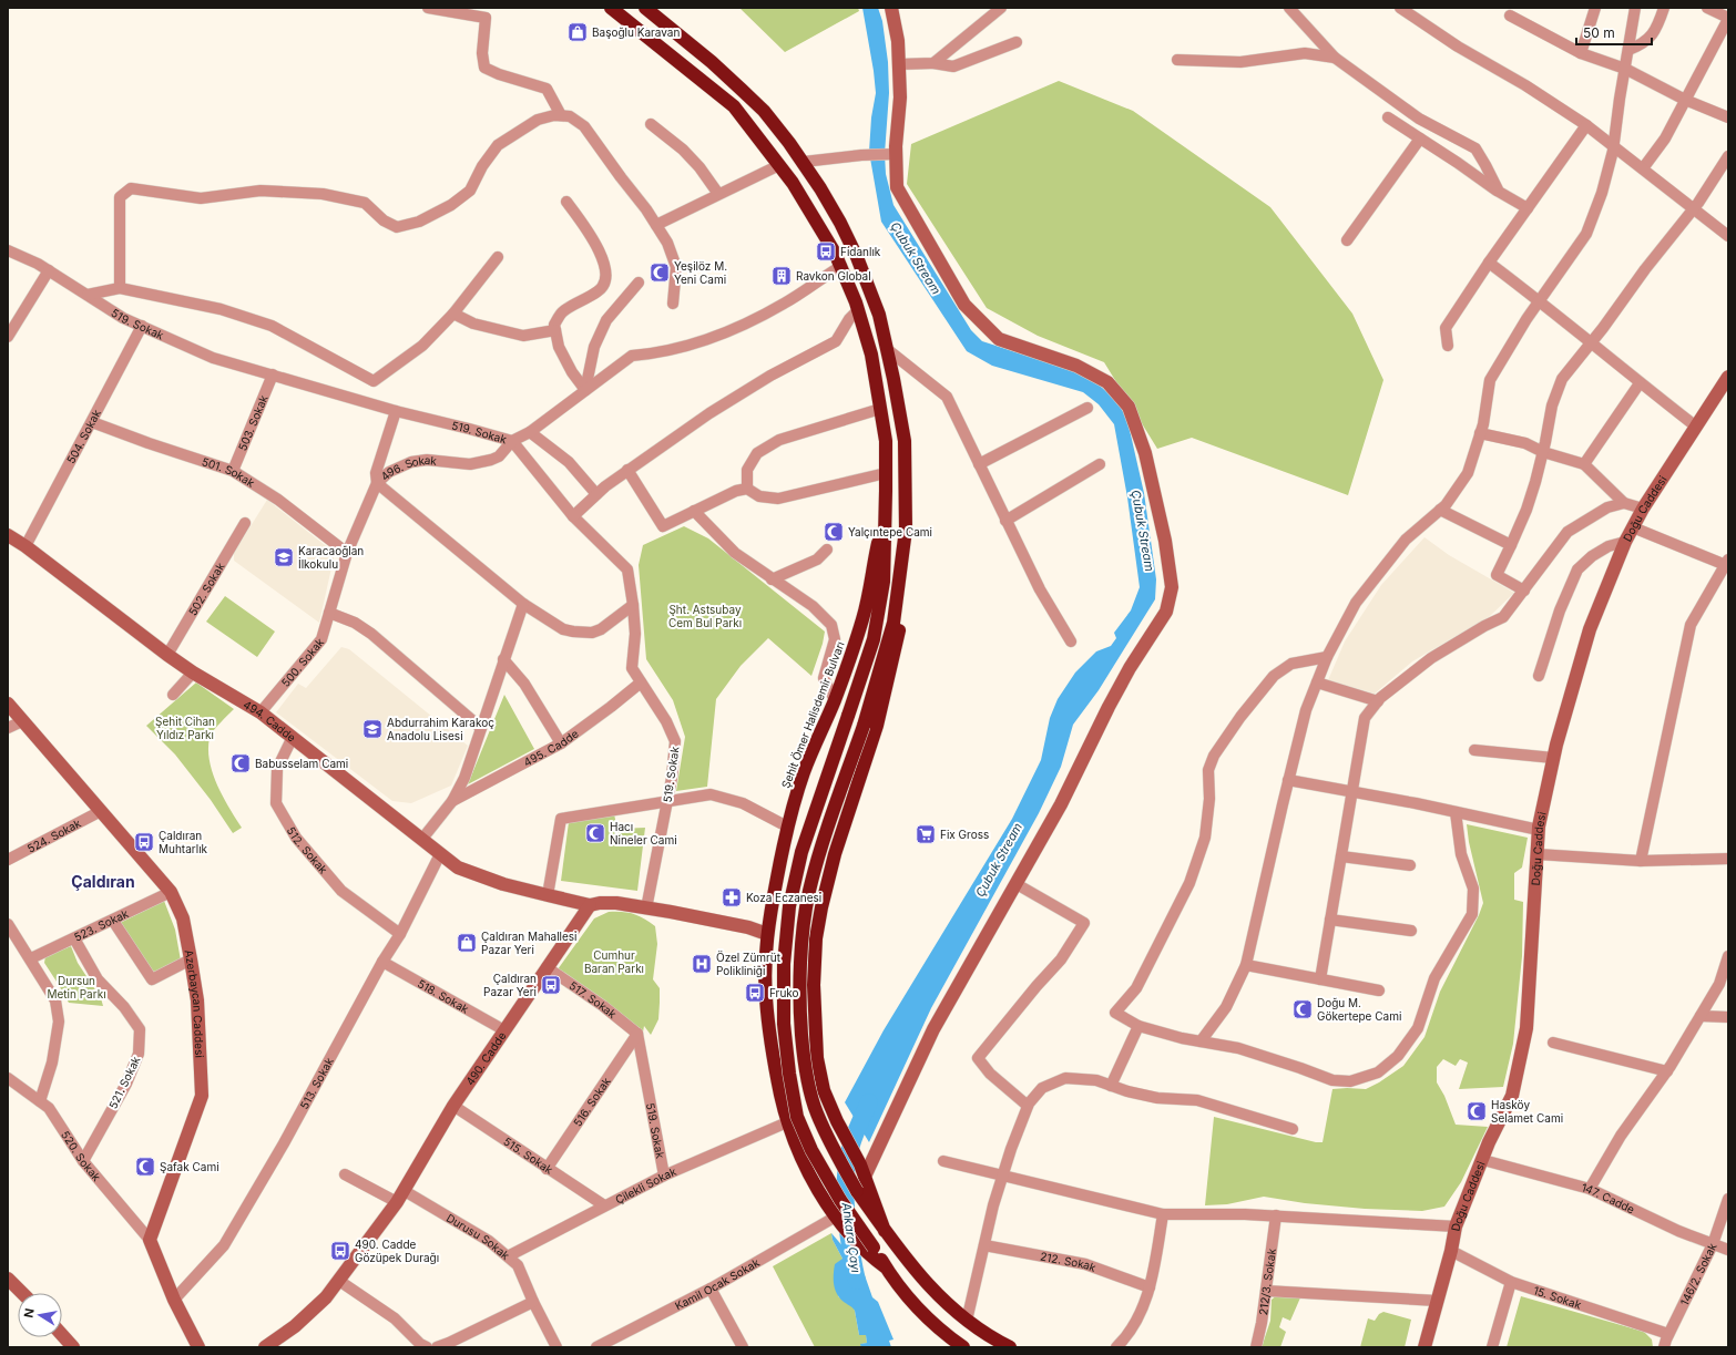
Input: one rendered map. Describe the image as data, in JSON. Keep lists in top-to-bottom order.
{
  "streets": {
    "highway": ["Şehit Ömer Halisdemir Bulvarı"],
    "street": [
      "519. Sokak",
      "503. Sokak",
      "504. Sokak",
      "496. Sokak",
      "501. Sokak",
      "Doğu Caddesi",
      "502. Sokak",
      "500. Sokak",
      "494. Cadde",
      "495. Cadde",
      "524. Sokak",
      "512. Sokak",
      "523. Sokak",
      "518. Sokak",
      "517. Sokak",
      "Azerbaycan Caddesi",
      "490. Cadde",
      "521. Sokak",
      "513. Sokak",
      "516. Sokak",
      "520. Sokak",
      "515. Sokak",
      "Çilekli Sokak",
      "147. Cadde",
      "Durusu Sokak",
      "212. Sokak",
      "146/2. Sokak",
      "212/3. Sokak",
      "Kamil Ocak Sokak",
      "15. Sokak"
    ]
  },
  "crossings": [
    ["519. Sokak", "503. Sokak"],
    ["519. Sokak", "504. Sokak"],
    ["519. Sokak", "496. Sokak"],
    ["519. Sokak", "495. Cadde"],
    ["519. Sokak", "517. Sokak"],
    ["519. Sokak", "516. Sokak"],
    ["519. Sokak", "Çilekli Sokak"],
    ["503. Sokak", "501. Sokak"],
    ["504. Sokak", "501. Sokak"],
    ["504. Sokak", "494. Cadde"],
    ["496. Sokak", "501. Sokak"],
    ["496. Sokak", "500. Sokak"],
    ["501. Sokak", "500. Sokak"],
    ["Doğu Caddesi", "147. Cadde"],
    ["Doğu Caddesi", "15. Sokak"],
    ["502. Sokak", "494. Cadde"],
    ["500. Sokak", "494. Cadde"],
    ["Şehit Ömer Halisdemir Bulvarı", "Çilekli Sokak"],
    ["Şehit Ömer Halisdemir Bulvarı", "Kamil Ocak Sokak"],
    ["494. Cadde", "512. Sokak"],
    ["494. Cadde", "490. Cadde"],
    ["494. Cadde", "513. Sokak"],
    ["524. Sokak", "Azerbaycan Caddesi"],
    ["512. Sokak", "513. Sokak"],
    ["523. Sokak", "Azerbaycan Caddesi"],
    ["523. Sokak", "521. Sokak"],
    ["518. Sokak", "490. Cadde"],
    ["518. Sokak", "513. Sokak"],
    ["517. Sokak", "490. Cadde"],
    ["517. Sokak", "516. Sokak"],
    ["Azerbaycan Caddesi", "520. Sokak"],
    ["490. Cadde", "515. Sokak"],
    ["490. Cadde", "Durusu Sokak"],
    ["521. Sokak", "520. Sokak"],
    ["516. Sokak", "515. Sokak"],
    ["515. Sokak", "Çilekli Sokak"],
    ["Çilekli Sokak", "Durusu Sokak"],
    ["147. Cadde", "146/2. Sokak"],
    ["146/2. Sokak", "15. Sokak"]
  ],
  "districts": ["Çaldıran"],
  "water": ["Çubuk Stream", "Ankara Çayı"],
  "parks": [
    "Şht. Astsubay Cem Bul Parkı",
    "Şehit Cihan Yıldız Parkı",
    "Cumhur Baran Parkı",
    "Dursun Metin Parkı"
  ],
  "places": {
    "shop": ["Başoğlu Karavan", "Çaldıran Mahallesi Pazar Yeri"],
    "bus stop": [
      "Fidanlık",
      "Çaldıran Muhtarlık",
      "Çaldıran Pazar Yeri",
      "Fruko",
      "490. Cadde Gözüpek Durağı"
    ],
    "mosque": [
      "Yeşilöz M. Yeni Cami",
      "Yalçıntepe Cami",
      "Babusselam Cami",
      "Hacı Nineler Cami",
      "Doğu M. Gökertepe Cami",
      "Hasköy Selamet Cami",
      "Şafak Cami"
    ],
    "building": ["Ravkon Global"],
    "school or university": ["Karacaoğlan İlkokulu", "Abdurrahim Karakoç Anadolu Lisesi"],
    "supermarket": ["Fix Gross"],
    "pharmacy": ["Koza Eczanesi"],
    "hospital": ["Özel Zümrüt Polikliniği"]
  },
  "scale_bar": "50 m",
  "north": "left"
}
